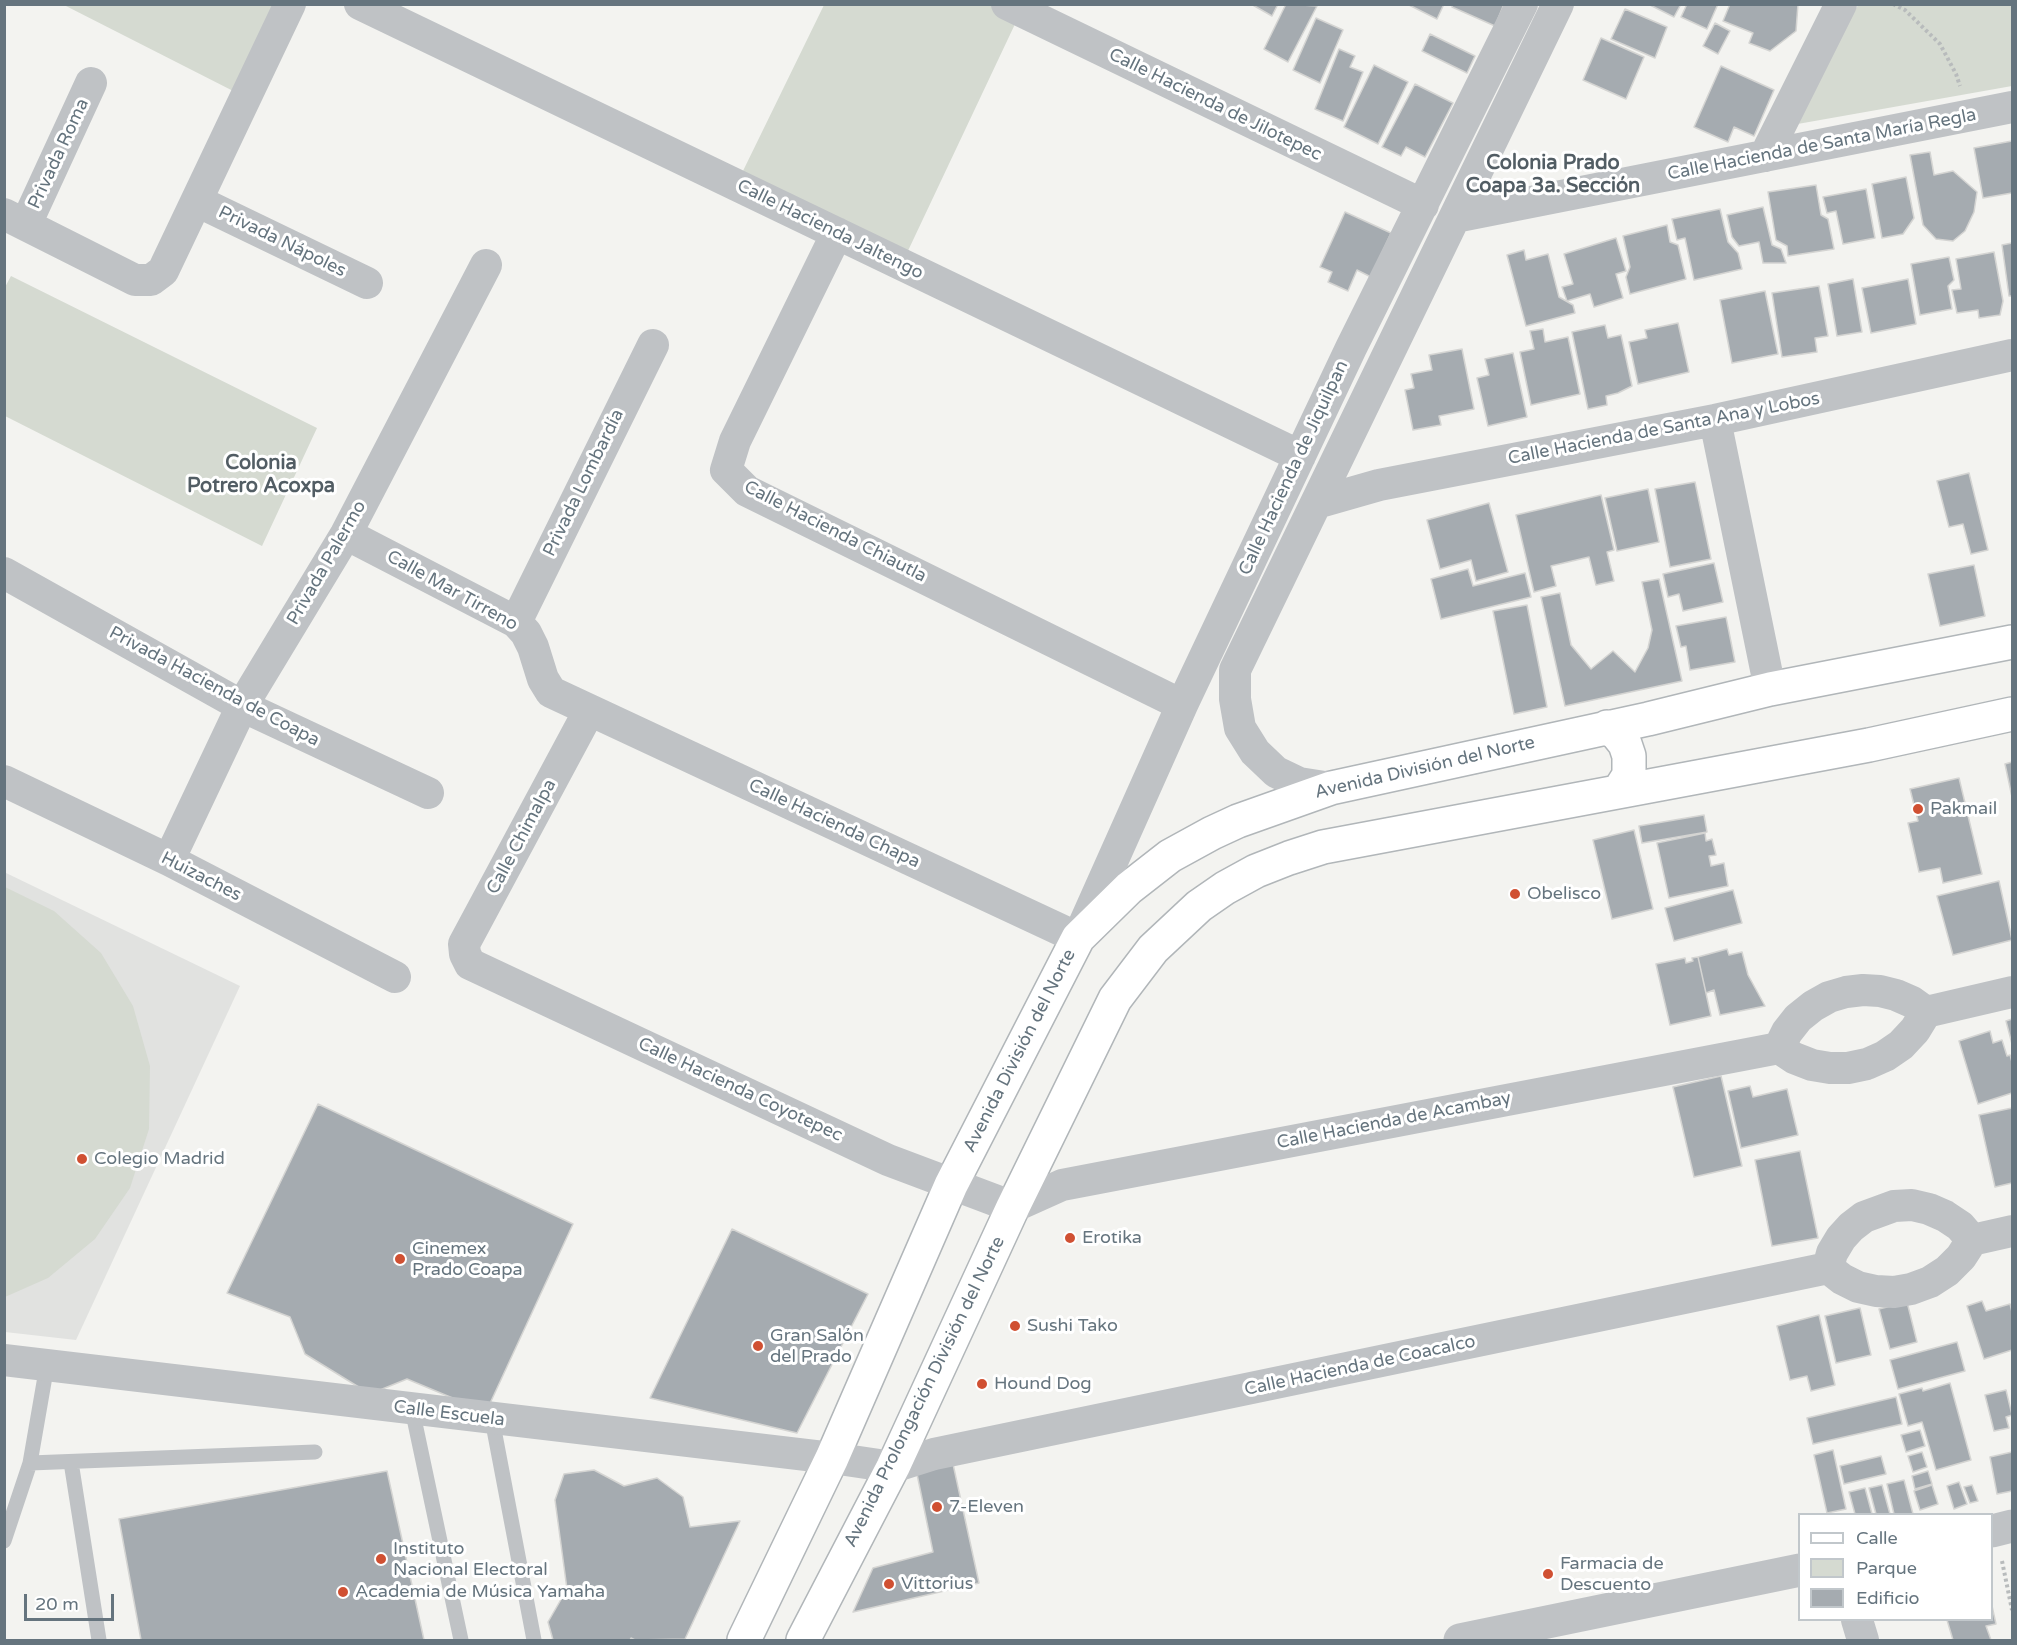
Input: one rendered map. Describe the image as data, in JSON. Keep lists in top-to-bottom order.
{
  "streets": {
    "main road": ["Avenida División del Norte", "Avenida Prolongación División del Norte"],
    "street": [
      "Calle Hacienda de Jilotepec",
      "Calle Hacienda de Santa María Regla",
      "Privada Roma",
      "Calle Hacienda Jaltengo",
      "Privada Nápoles",
      "Calle Hacienda de Santa Ana y Lobos",
      "Calle Hacienda de Jiquilpan",
      "Privada Lombardía",
      "Calle Hacienda Chiautla",
      "Privada Palermo",
      "Calle Mar Tirreno",
      "Privada Hacienda de Coapa",
      "Calle Hacienda Chapa",
      "Calle Chimalpa",
      "Huizaches",
      "Calle Hacienda Coyotepec",
      "Calle Hacienda de Acambay",
      "Calle Hacienda de Coacalco",
      "Calle Escuela"
    ]
  },
  "crossings": [
    ["Calle Hacienda de Jilotepec", "Calle Hacienda de Jiquilpan"],
    ["Calle Hacienda de Santa María Regla", "Calle Hacienda de Jiquilpan"],
    ["Calle Hacienda Jaltengo", "Calle Hacienda de Jiquilpan"],
    ["Calle Hacienda Jaltengo", "Calle Hacienda Chiautla"],
    ["Calle Hacienda de Santa Ana y Lobos", "Calle Hacienda de Jiquilpan"],
    ["Calle Hacienda de Jiquilpan", "Calle Hacienda Chiautla"],
    ["Calle Hacienda de Jiquilpan", "Avenida División del Norte"],
    ["Calle Hacienda de Jiquilpan", "Calle Hacienda Chapa"],
    ["Privada Lombardía", "Calle Mar Tirreno"],
    ["Privada Palermo", "Calle Mar Tirreno"],
    ["Privada Palermo", "Privada Hacienda de Coapa"],
    ["Privada Palermo", "Huizaches"],
    ["Calle Mar Tirreno", "Calle Hacienda Chapa"],
    ["Calle Mar Tirreno", "Calle Chimalpa"],
    ["Avenida División del Norte", "Calle Hacienda Chapa"],
    ["Avenida División del Norte", "Calle Hacienda Coyotepec"],
    ["Calle Hacienda Chapa", "Calle Chimalpa"],
    ["Calle Chimalpa", "Calle Hacienda Coyotepec"],
    ["Calle Hacienda Coyotepec", "Calle Hacienda de Acambay"],
    ["Calle Hacienda Coyotepec", "Avenida Prolongación División del Norte"],
    ["Calle Hacienda de Acambay", "Avenida Prolongación División del Norte"],
    ["Calle Hacienda de Coacalco", "Avenida Prolongación División del Norte"],
    ["Calle Hacienda de Coacalco", "Calle Escuela"],
    ["Avenida Prolongación División del Norte", "Calle Escuela"]
  ],
  "districts": ["Colonia Prado Coapa 3a. Sección", "Colonia Potrero Acoxpa"],
  "places": [
    "Pakmail",
    "Obelisco",
    "Colegio Madrid",
    "Erotika",
    "Cinemex Prado Coapa",
    "Sushi Tako",
    "Gran Salón del Prado",
    "Hound Dog",
    "7-Eleven",
    "Instituto Nacional Electoral",
    "Farmacia de Descuento",
    "Vittorius",
    "Academia de Música Yamaha"
  ],
  "legend": ["Calle", "Parque", "Edificio"],
  "scale_bar": "20 m"
}
